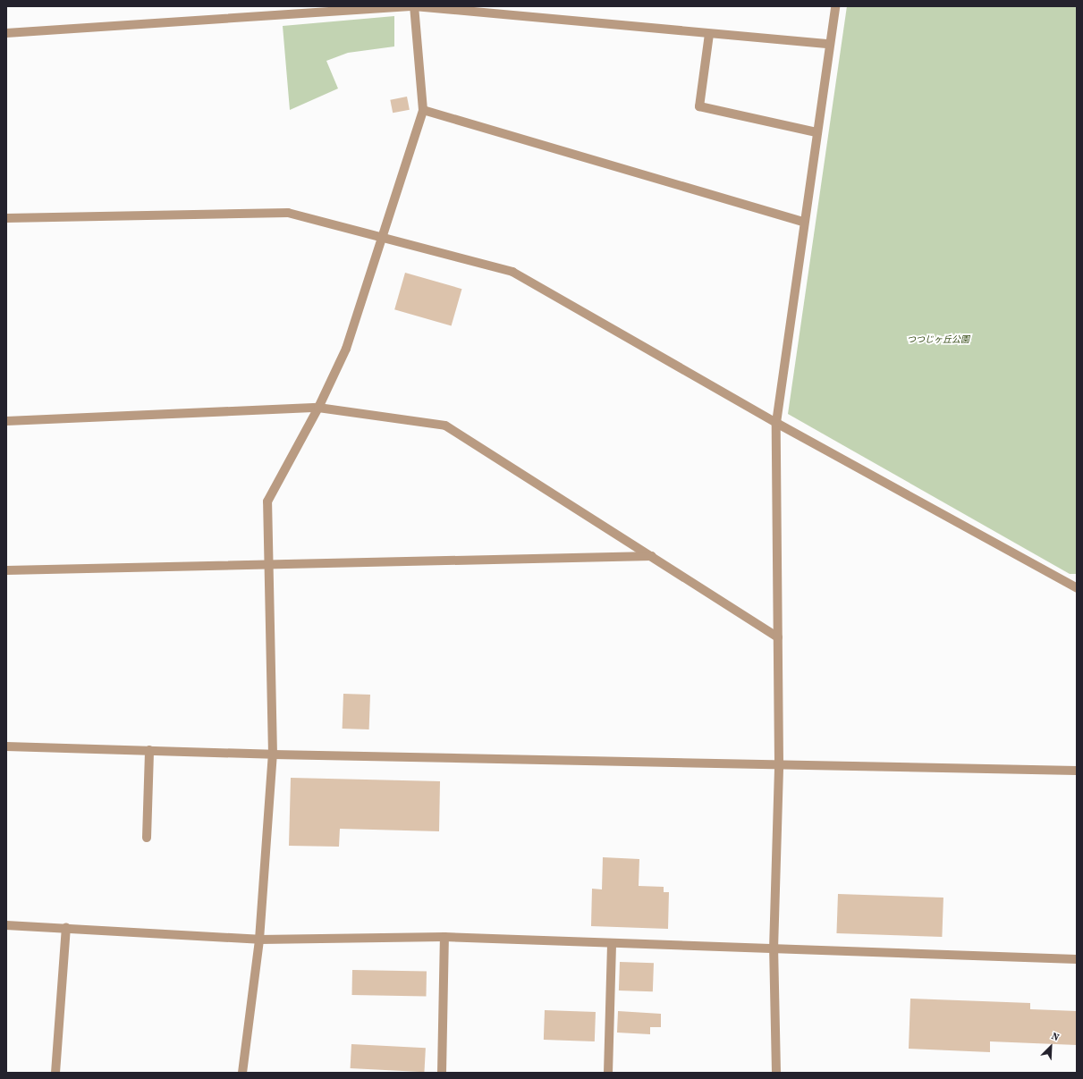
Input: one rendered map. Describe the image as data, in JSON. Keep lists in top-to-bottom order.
{
  "parks": ["つつじヶ丘公園"],
  "north": "top right"
}
